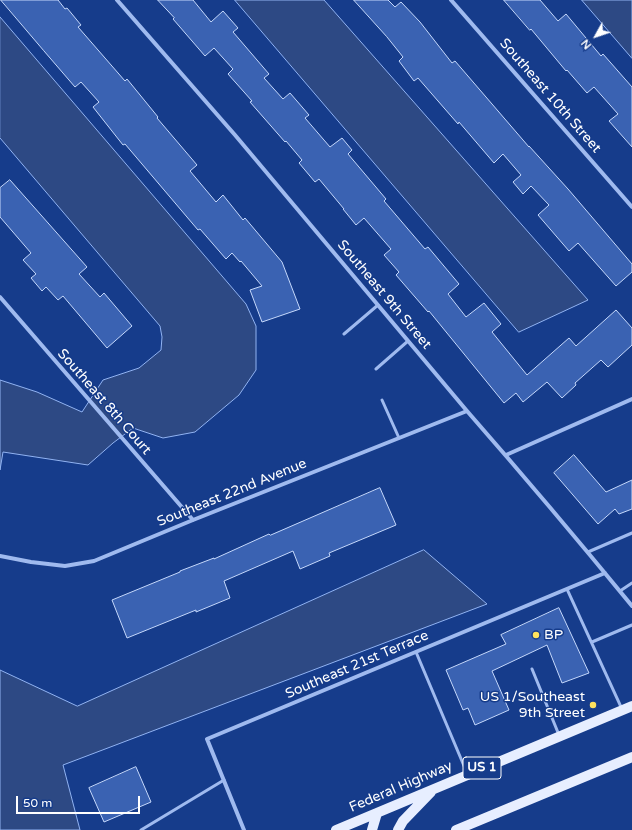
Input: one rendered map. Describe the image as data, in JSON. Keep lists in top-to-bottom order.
{
  "streets": {
    "main road": ["US 1", "Federal Highway"],
    "street": [
      "Southeast 10th Street",
      "Southeast 9th Street",
      "Southeast 8th Court",
      "Southeast 22nd Avenue",
      "Southeast 21st Terrace"
    ]
  },
  "crossings": [
    ["Southeast 9th Street", "Southeast 22nd Avenue"],
    ["Southeast 9th Street", "Southeast 21st Terrace"],
    ["Southeast 8th Court", "Southeast 22nd Avenue"]
  ],
  "places": ["BP", "US 1/Southeast 9th Street"],
  "scale_bar": "50 m",
  "north": "bottom left"
}
